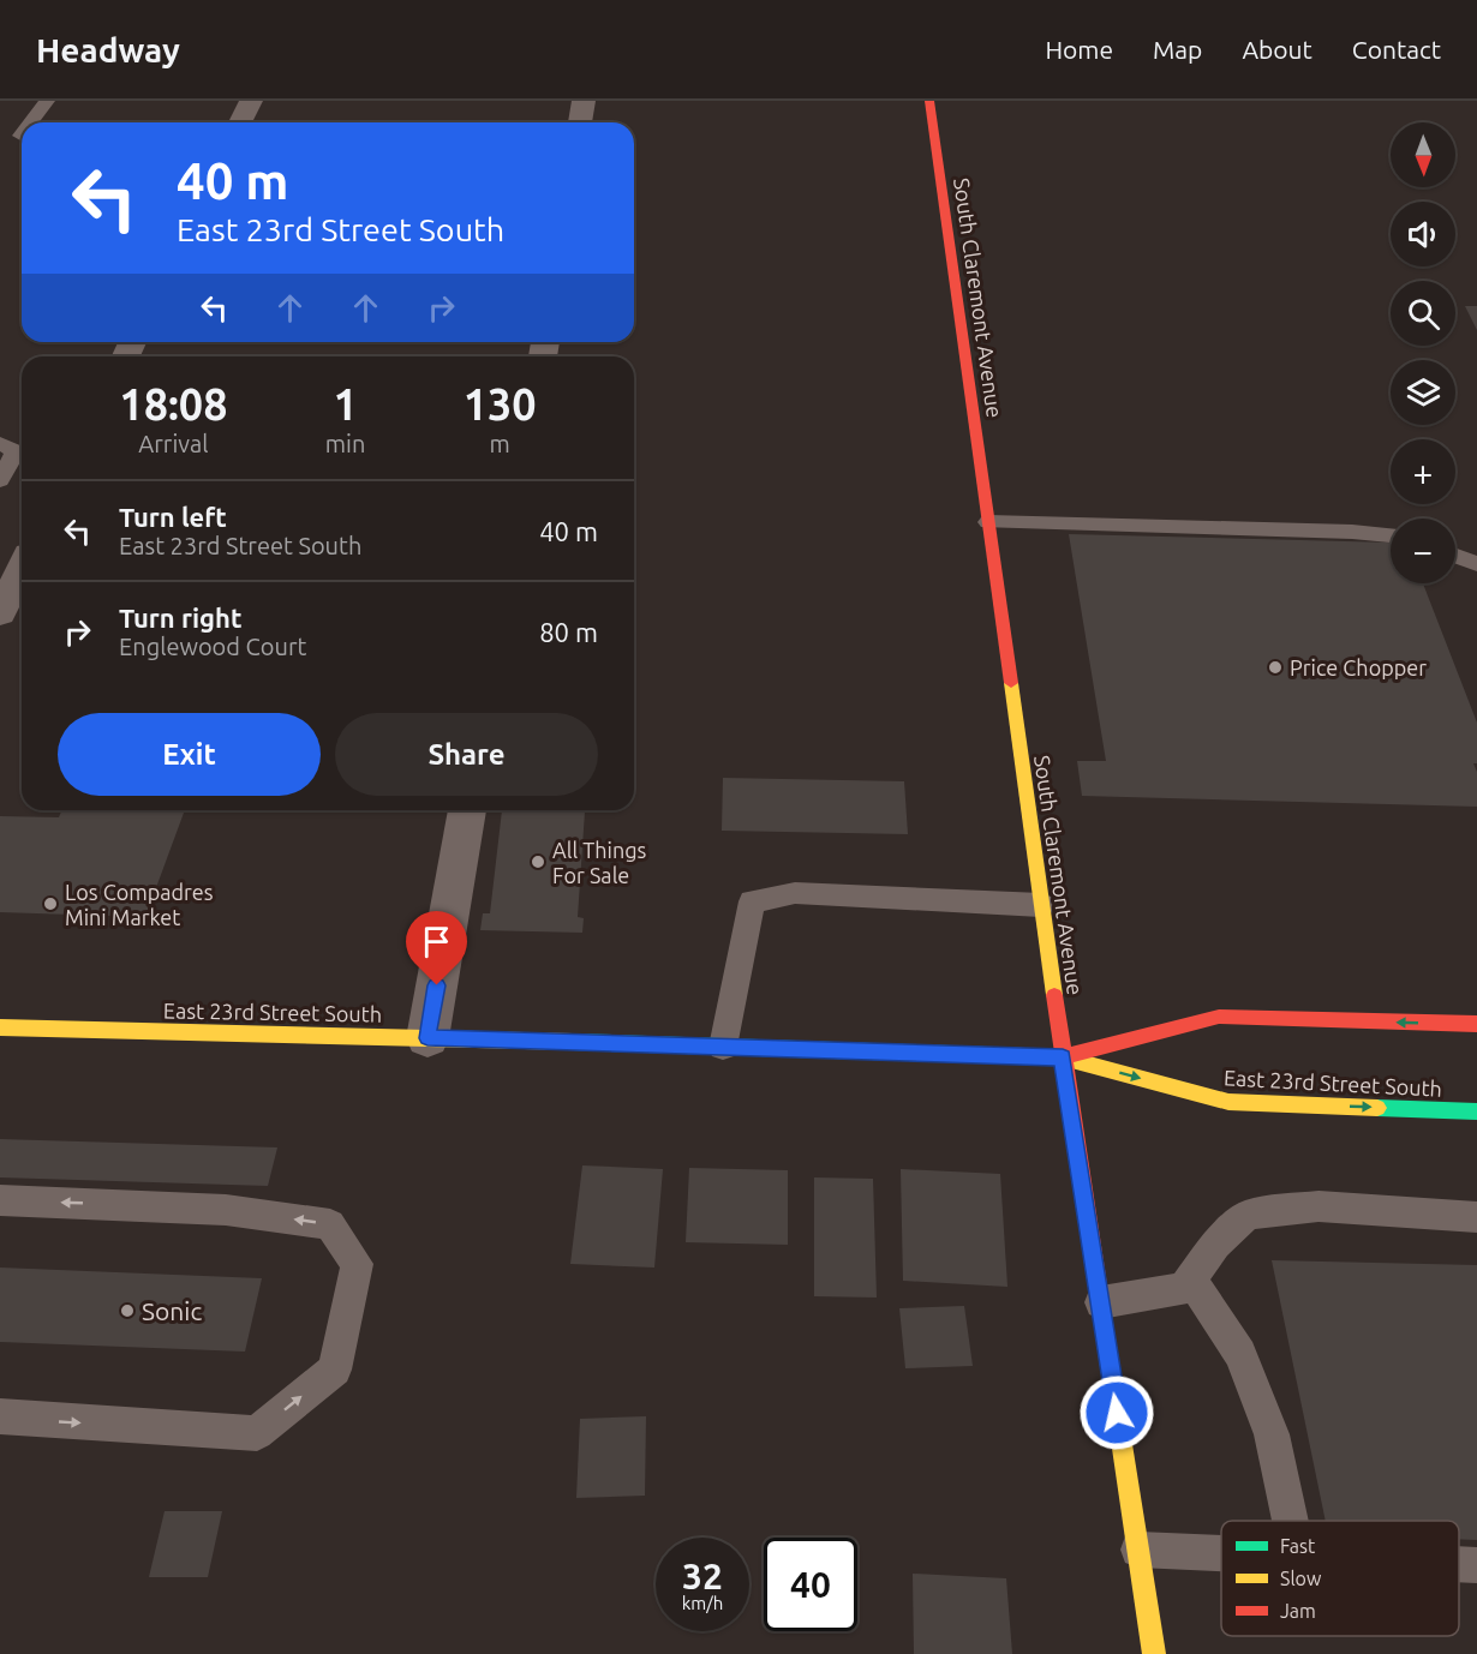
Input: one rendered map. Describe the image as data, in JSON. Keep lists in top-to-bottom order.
{
  "streets": {
    "street": ["South Claremont Avenue", "East 23rd Street South"]
  },
  "crossings": [
    ["South Claremont Avenue", "East 23rd Street South"]
  ],
  "places": [
    "Price Chopper",
    "All Things For Sale",
    "Los Compadres Mini Market",
    "Sonic"
  ],
  "legend": ["Fast", "Slow", "Jam"],
  "north": "bottom",
  "page": {
    "header": "Headway",
    "nav": [
      "Home",
      "Map",
      "About",
      "Contact"
    ],
    "map_buttons": ["+", "−"],
    "turn": ["40 m", "East 23rd Street South"],
    "eta": [
      "18:08",
      "Arrival",
      "1",
      "min",
      "130",
      "m"
    ],
    "list": [
      {
        "name": "Turn left",
        "note": "East 23rd Street South",
        "value": "40 m"
      },
      {
        "name": "Turn right",
        "note": "Englewood Court",
        "value": "80 m"
      }
    ],
    "buttons": ["Exit", "Share"],
    "speed": "32 km/h",
    "limit": "40"
  }
}
